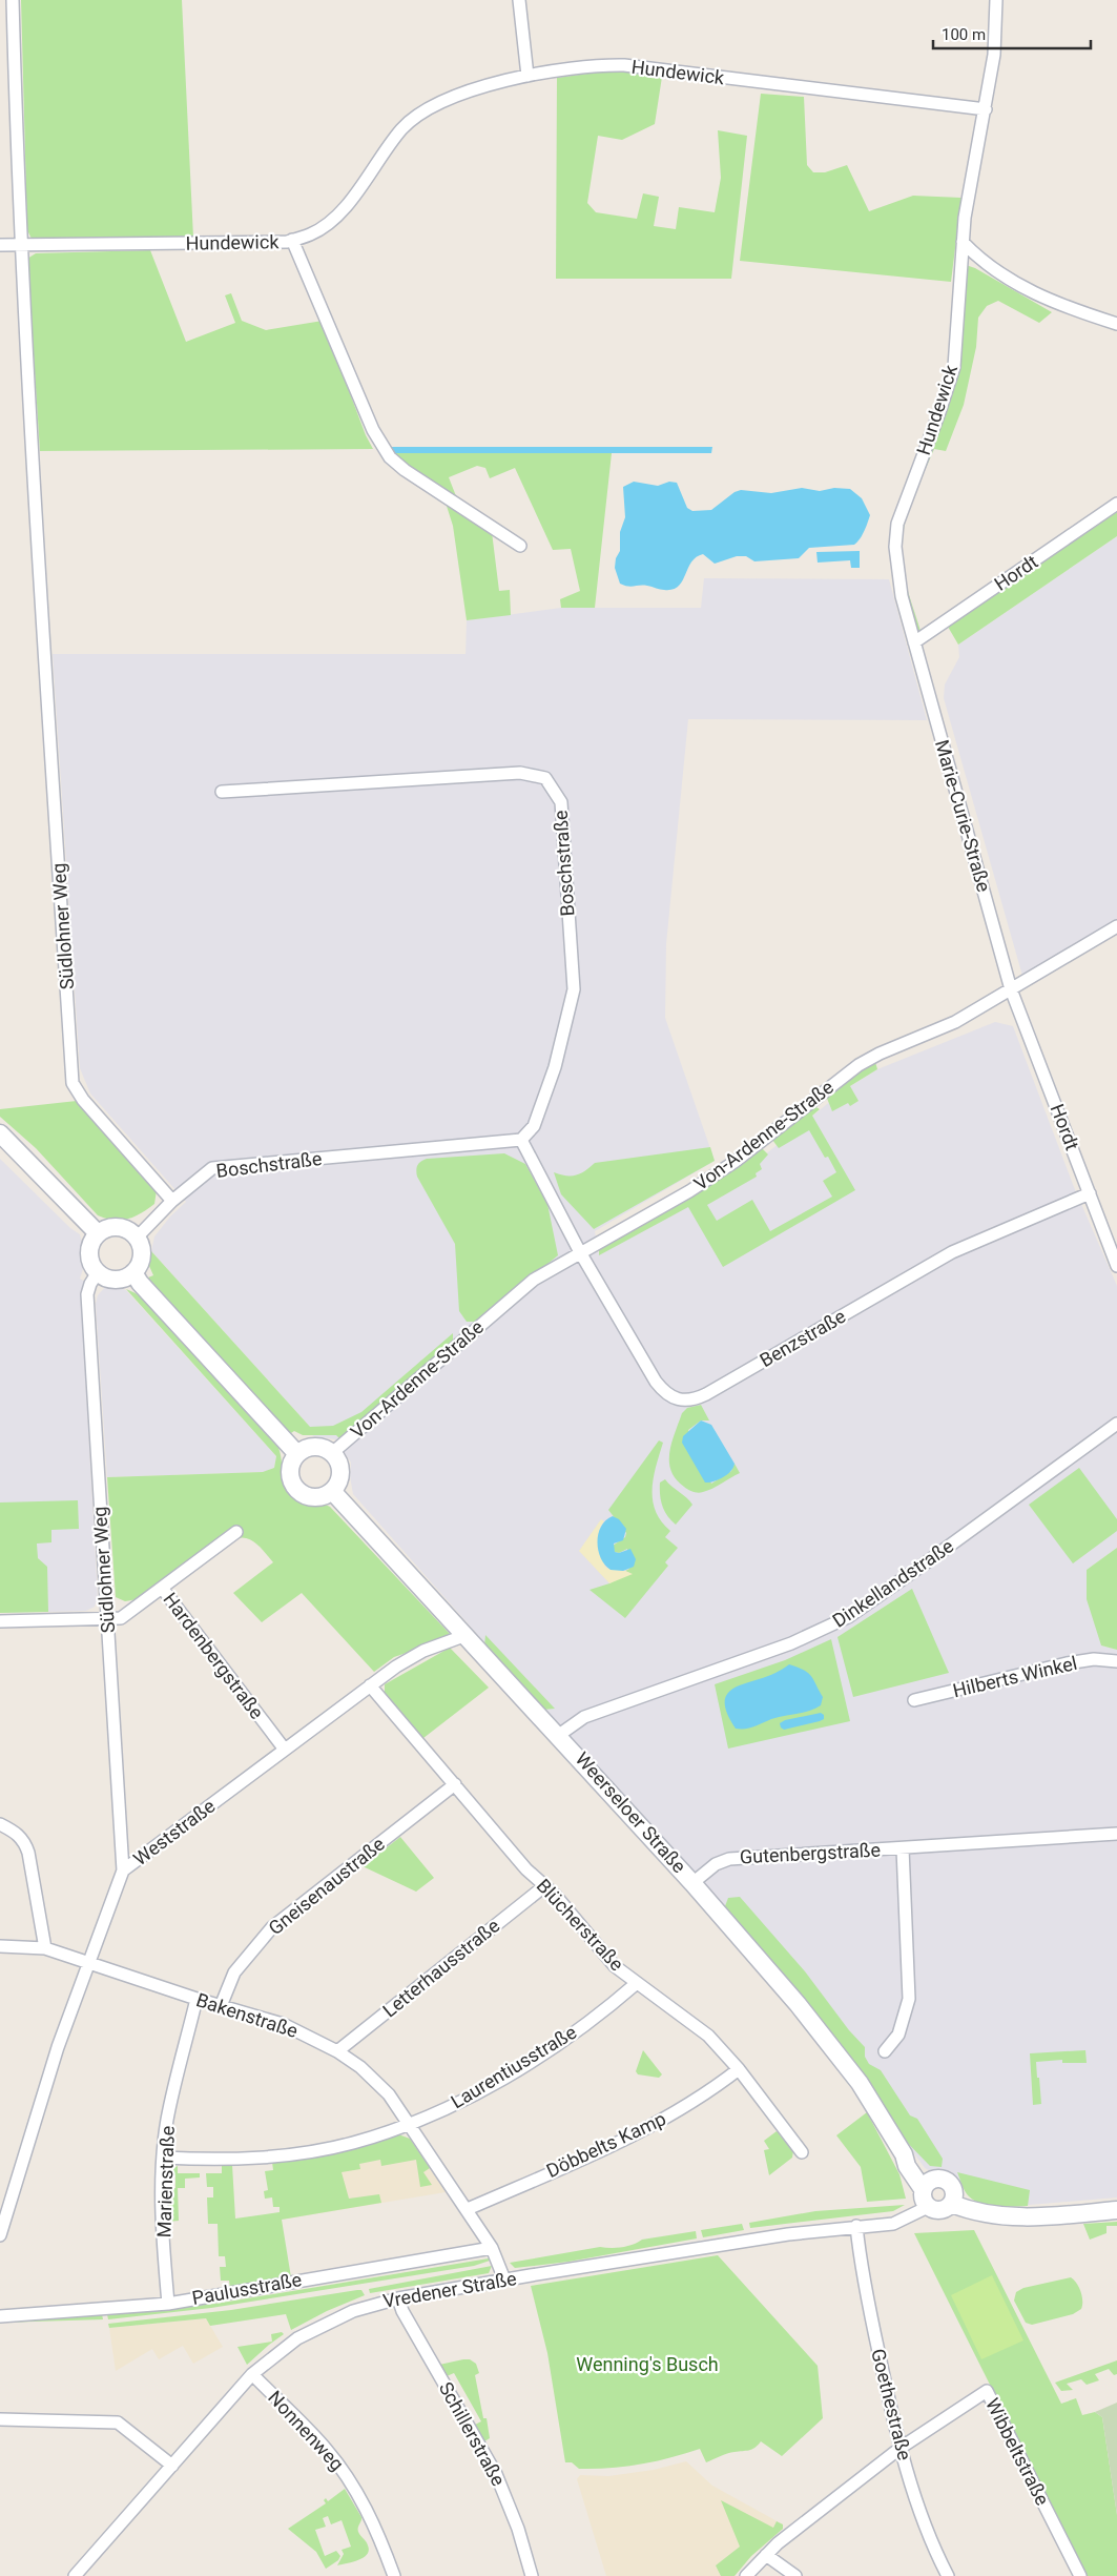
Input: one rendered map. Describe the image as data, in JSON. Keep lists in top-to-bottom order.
{
  "streets": {
    "street": [
      "Hundewick",
      "Hordt",
      "Marie-Curie-Straße",
      "Boschstraße",
      "Südlohner Weg",
      "Von-Ardenne-Straße",
      "Benzstraße",
      "Dinkellandstraße",
      "Hardenbergstraße",
      "Hilberts Winkel",
      "Weerseloer Straße",
      "Weststraße",
      "Gutenbergstraße",
      "Gneisenaustraße",
      "Blücherstraße",
      "Letterhausstraße",
      "Bakenstraße",
      "Laurentiusstraße",
      "Döbbelts Kamp",
      "Marienstraße",
      "Paulusstraße",
      "Vredener Straße",
      "Goethestraße",
      "Nonnenweg",
      "Schillerstraße",
      "Wibbeltstraße"
    ]
  },
  "crossings": [
    ["Hundewick", "Hordt"],
    ["Hundewick", "Marie-Curie-Straße"],
    ["Hundewick", "Südlohner Weg"],
    ["Hordt", "Marie-Curie-Straße"],
    ["Hordt", "Von-Ardenne-Straße"],
    ["Hordt", "Benzstraße"],
    ["Marie-Curie-Straße", "Von-Ardenne-Straße"],
    ["Boschstraße", "Südlohner Weg"],
    ["Südlohner Weg", "Hardenbergstraße"],
    ["Südlohner Weg", "Weststraße"],
    ["Von-Ardenne-Straße", "Benzstraße"],
    ["Von-Ardenne-Straße", "Weerseloer Straße"],
    ["Dinkellandstraße", "Weerseloer Straße"],
    ["Hardenbergstraße", "Weststraße"],
    ["Weerseloer Straße", "Weststraße"],
    ["Weerseloer Straße", "Gutenbergstraße"],
    ["Weerseloer Straße", "Vredener Straße"],
    ["Weststraße", "Blücherstraße"],
    ["Weststraße", "Bakenstraße"],
    ["Gneisenaustraße", "Blücherstraße"],
    ["Gneisenaustraße", "Bakenstraße"],
    ["Blücherstraße", "Letterhausstraße"],
    ["Blücherstraße", "Laurentiusstraße"],
    ["Blücherstraße", "Döbbelts Kamp"],
    ["Letterhausstraße", "Bakenstraße"],
    ["Bakenstraße", "Laurentiusstraße"],
    ["Bakenstraße", "Döbbelts Kamp"],
    ["Bakenstraße", "Marienstraße"],
    ["Bakenstraße", "Paulusstraße"],
    ["Bakenstraße", "Vredener Straße"],
    ["Laurentiusstraße", "Marienstraße"],
    ["Marienstraße", "Paulusstraße"],
    ["Vredener Straße", "Goethestraße"],
    ["Vredener Straße", "Nonnenweg"],
    ["Vredener Straße", "Schillerstraße"],
    ["Goethestraße", "Wibbeltstraße"]
  ],
  "parks": ["Wenning's Busch"],
  "scale_bar": "100 m"
}
